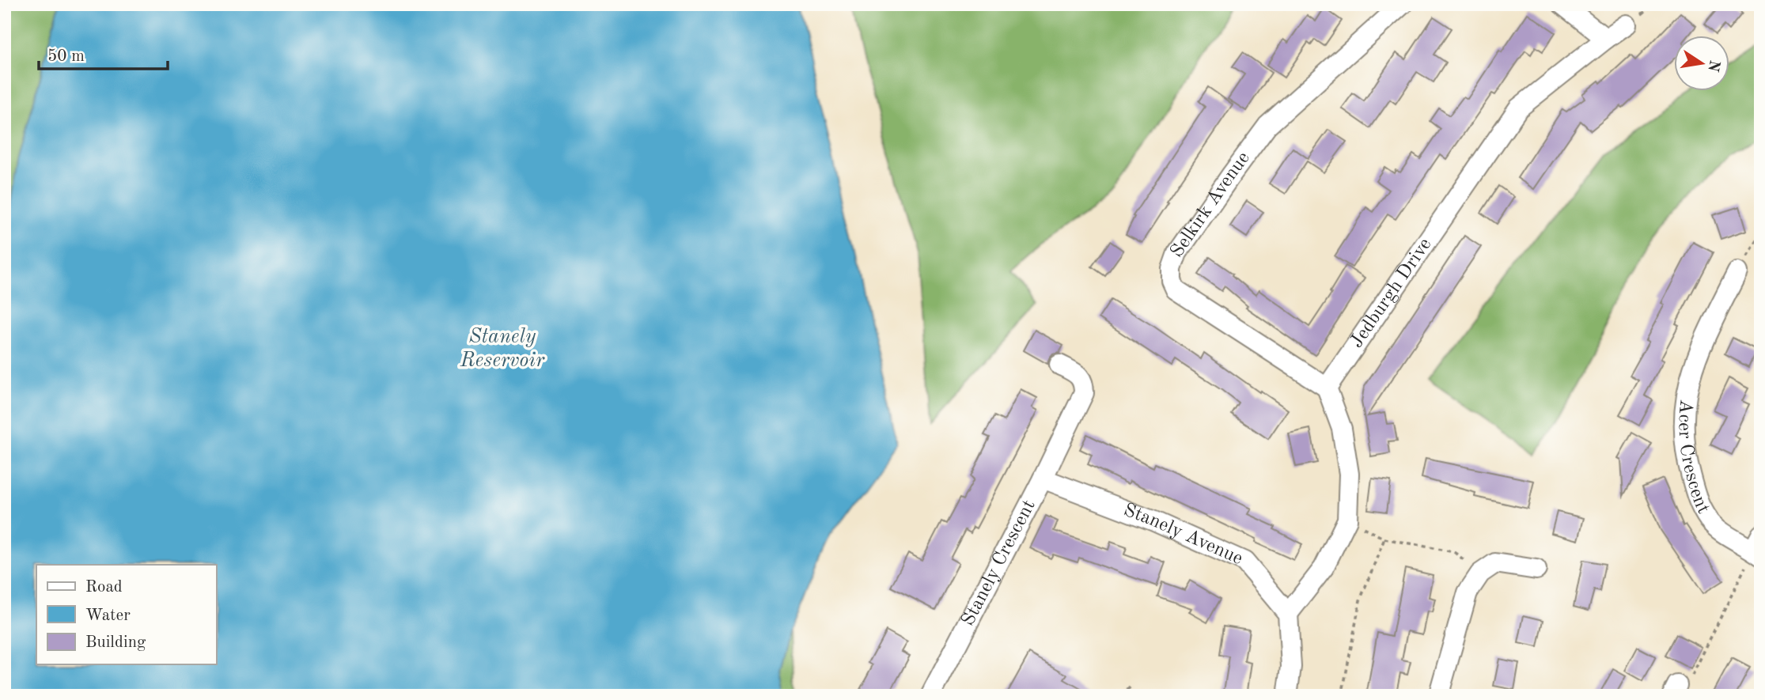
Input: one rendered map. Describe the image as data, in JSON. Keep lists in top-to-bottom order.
{
  "streets": {
    "street": [
      "Selkirk Avenue",
      "Jedburgh Drive",
      "Acer Crescent",
      "Stanely Avenue",
      "Stanely Crescent"
    ]
  },
  "crossings": [
    ["Selkirk Avenue", "Jedburgh Drive"],
    ["Stanely Avenue", "Stanely Crescent"]
  ],
  "water": ["Stanely Reservoir"],
  "legend": ["Road", "Water", "Building"],
  "scale_bar": "50 m",
  "north": "right"
}
